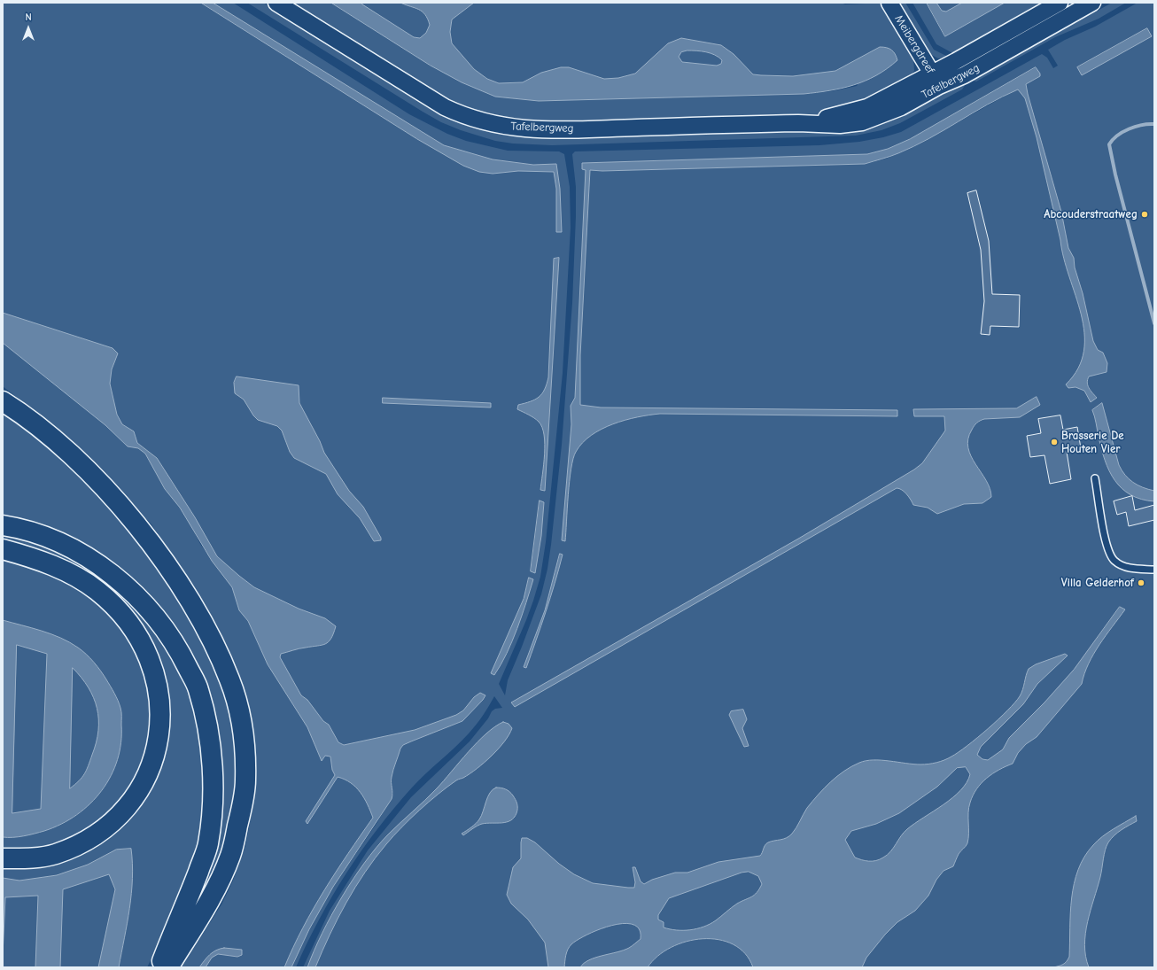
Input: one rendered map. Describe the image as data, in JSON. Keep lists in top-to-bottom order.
{
  "streets": {
    "street": ["Meibergdreef", "Tafelbergweg"]
  },
  "crossings": [
    ["Meibergdreef", "Tafelbergweg"]
  ],
  "places": ["Abcouderstraatweg", "Brasserie De Houten Vier", "Villa Gelderhof"],
  "north": "top"
}
